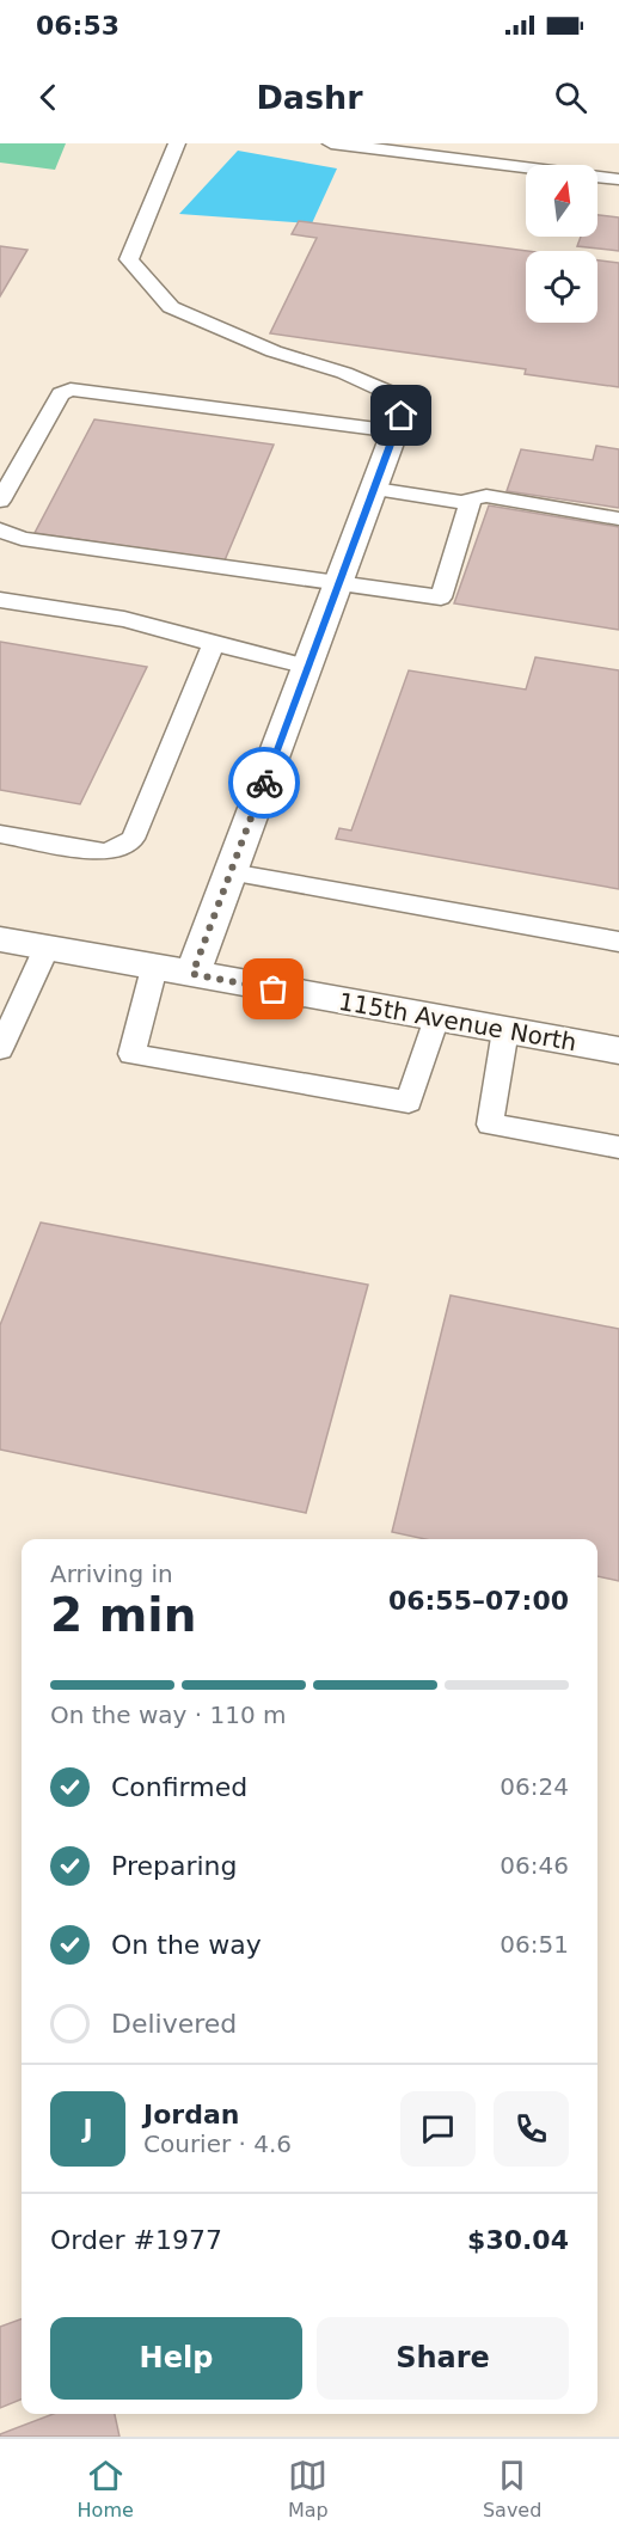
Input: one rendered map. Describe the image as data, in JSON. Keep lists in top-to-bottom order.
{
  "streets": {
    "street": ["115th Avenue North"]
  },
  "north": "top",
  "page": {
    "status": "06:53",
    "header": "Dashr",
    "heading": ["2 min", "Arriving in", "06:55–07:00"],
    "panel": [
      "Jordan",
      "Courier · 4.6",
      "Order #1977",
      "$30.04"
    ],
    "bar": "On the way · 110 m",
    "list": [
      ["Confirmed", "06:24"],
      ["Preparing", "06:46"],
      ["On the way", "06:51"],
      "Delivered"
    ],
    "round": "J",
    "buttons": ["Help", "Share"],
    "tabs": ["Home", "Map", "Saved"]
  }
}
